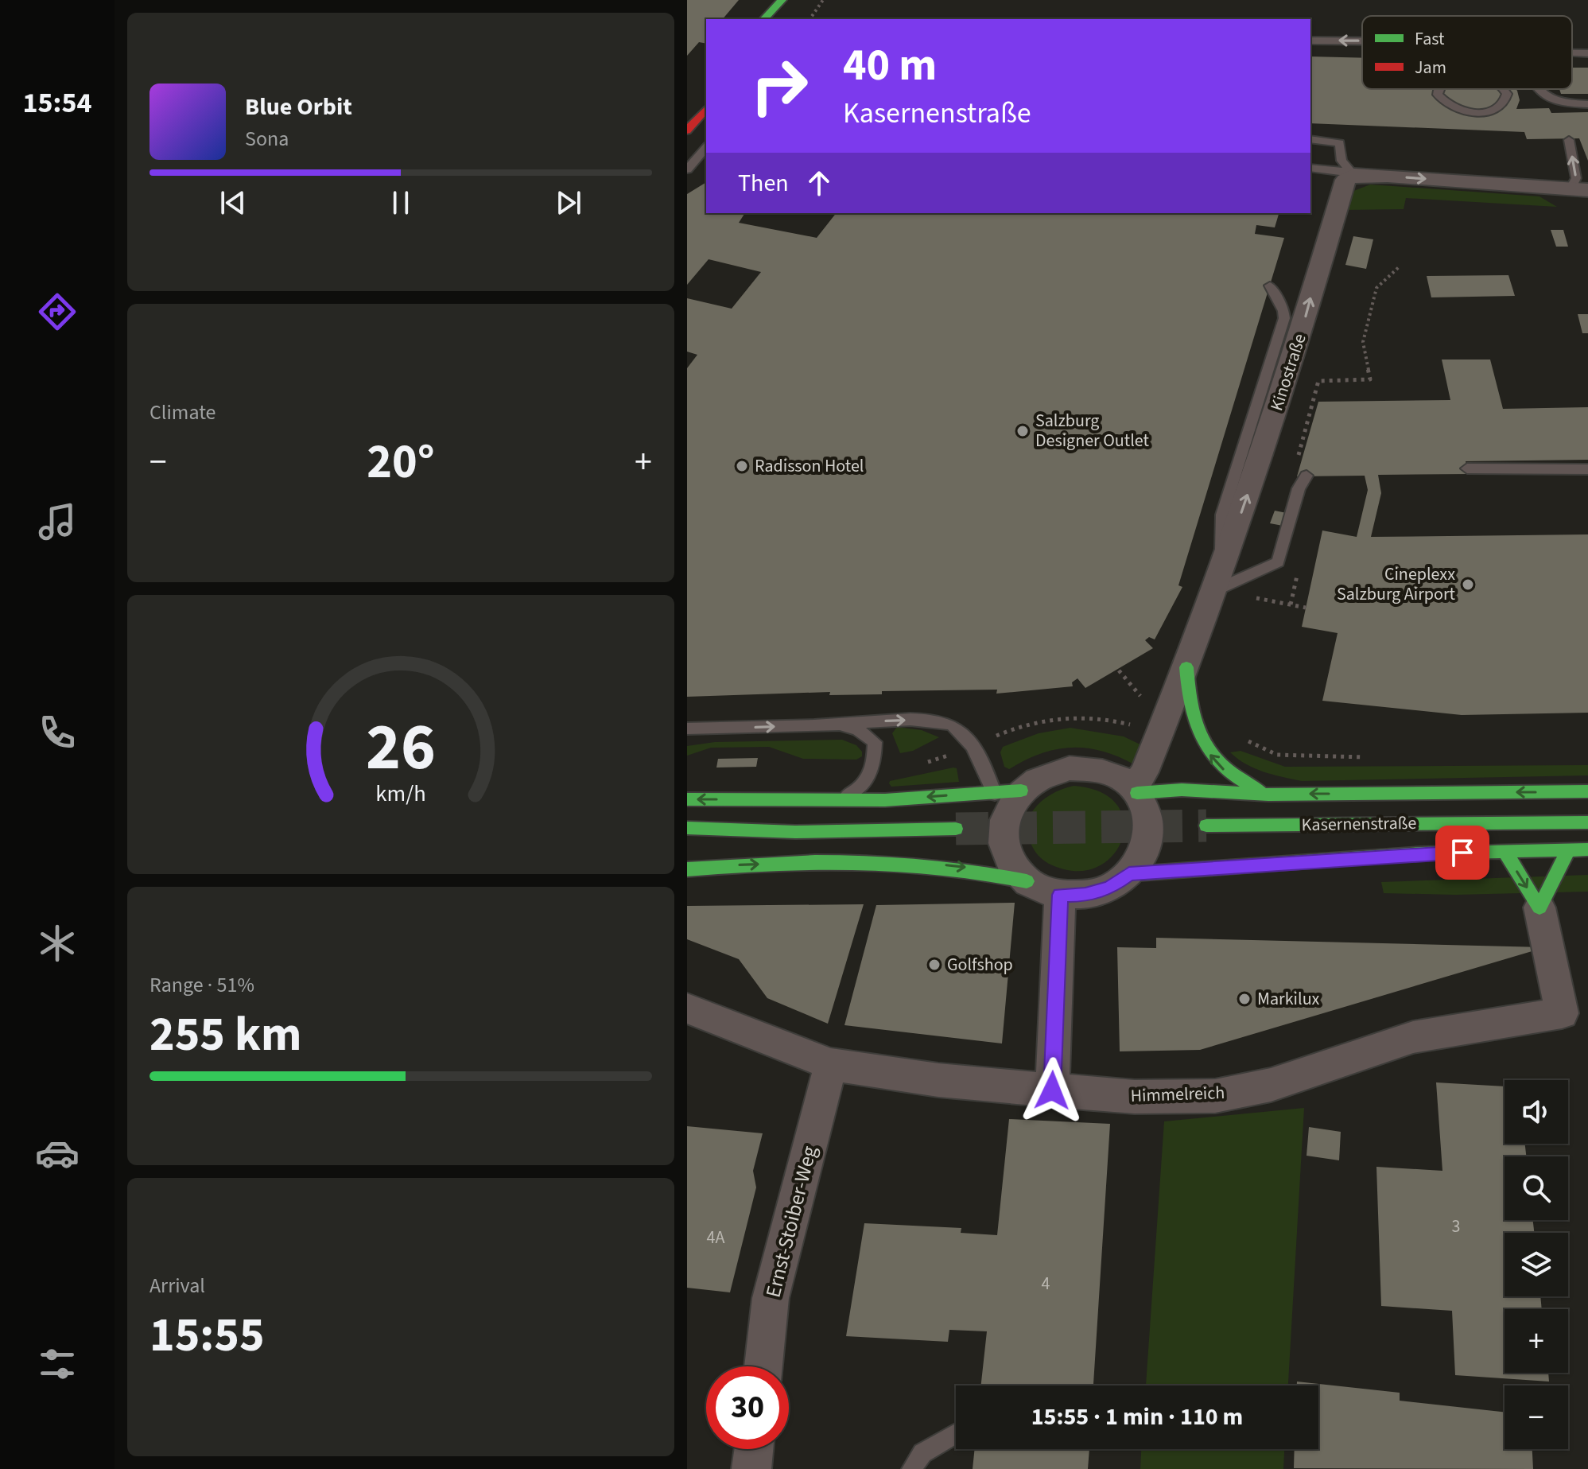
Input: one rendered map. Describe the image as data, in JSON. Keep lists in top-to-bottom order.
{
  "streets": {
    "main road": ["Kasernenstraße"],
    "street": ["Kinostraße", "Himmelreich", "Ernst-Stoiber-Weg"]
  },
  "crossings": [
    ["Himmelreich", "Ernst-Stoiber-Weg"]
  ],
  "one_way": ["Kinostraße"],
  "places": [
    "Salzburg Designer Outlet",
    "Radisson Hotel",
    "Cineplexx Salzburg Airport",
    "Golfshop",
    "Markilux"
  ],
  "house_numbers": ["3", "4A", "4"],
  "legend": ["Fast", "Jam"],
  "page": {
    "tabs": "15:54",
    "turn": ["40 m", "Kasernenstraße"],
    "song": ["Blue Orbit", "Sona"],
    "then": "Then",
    "tile": [
      "Climate",
      ["Range · 51%", "255 km"],
      ["Arrival", "15:55"]
    ],
    "heat": ["−", "20°", "+"],
    "map_buttons": ["+", "−"],
    "limit": "30",
    "trip": "15:55 · 1 min · 110 m",
    "gauge": ["26", "km/h"]
  }
}
